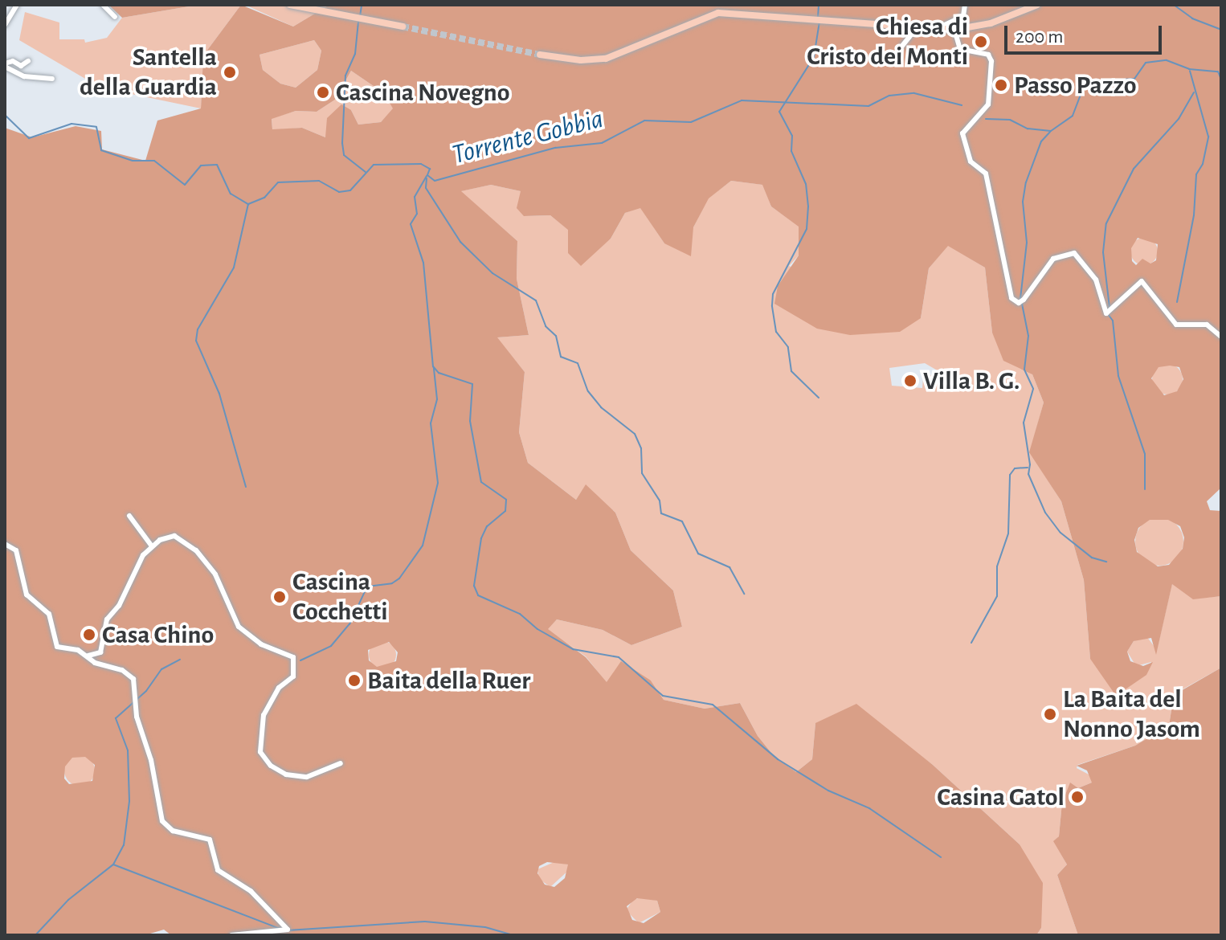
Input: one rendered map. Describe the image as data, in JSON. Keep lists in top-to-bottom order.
{
  "water": ["Torrente Gobbia"],
  "places": [
    "Chiesa di Cristo dei Monti",
    "Santella della Guardia",
    "Passo Pazzo",
    "Cascina Novegno",
    "Villa B. G.",
    "Cascina Cocchetti",
    "Casa Chino",
    "Baita della Ruer",
    "La Baita del Nonno Jasom",
    "Casina Gatol"
  ],
  "scale_bar": "200 m"
}
